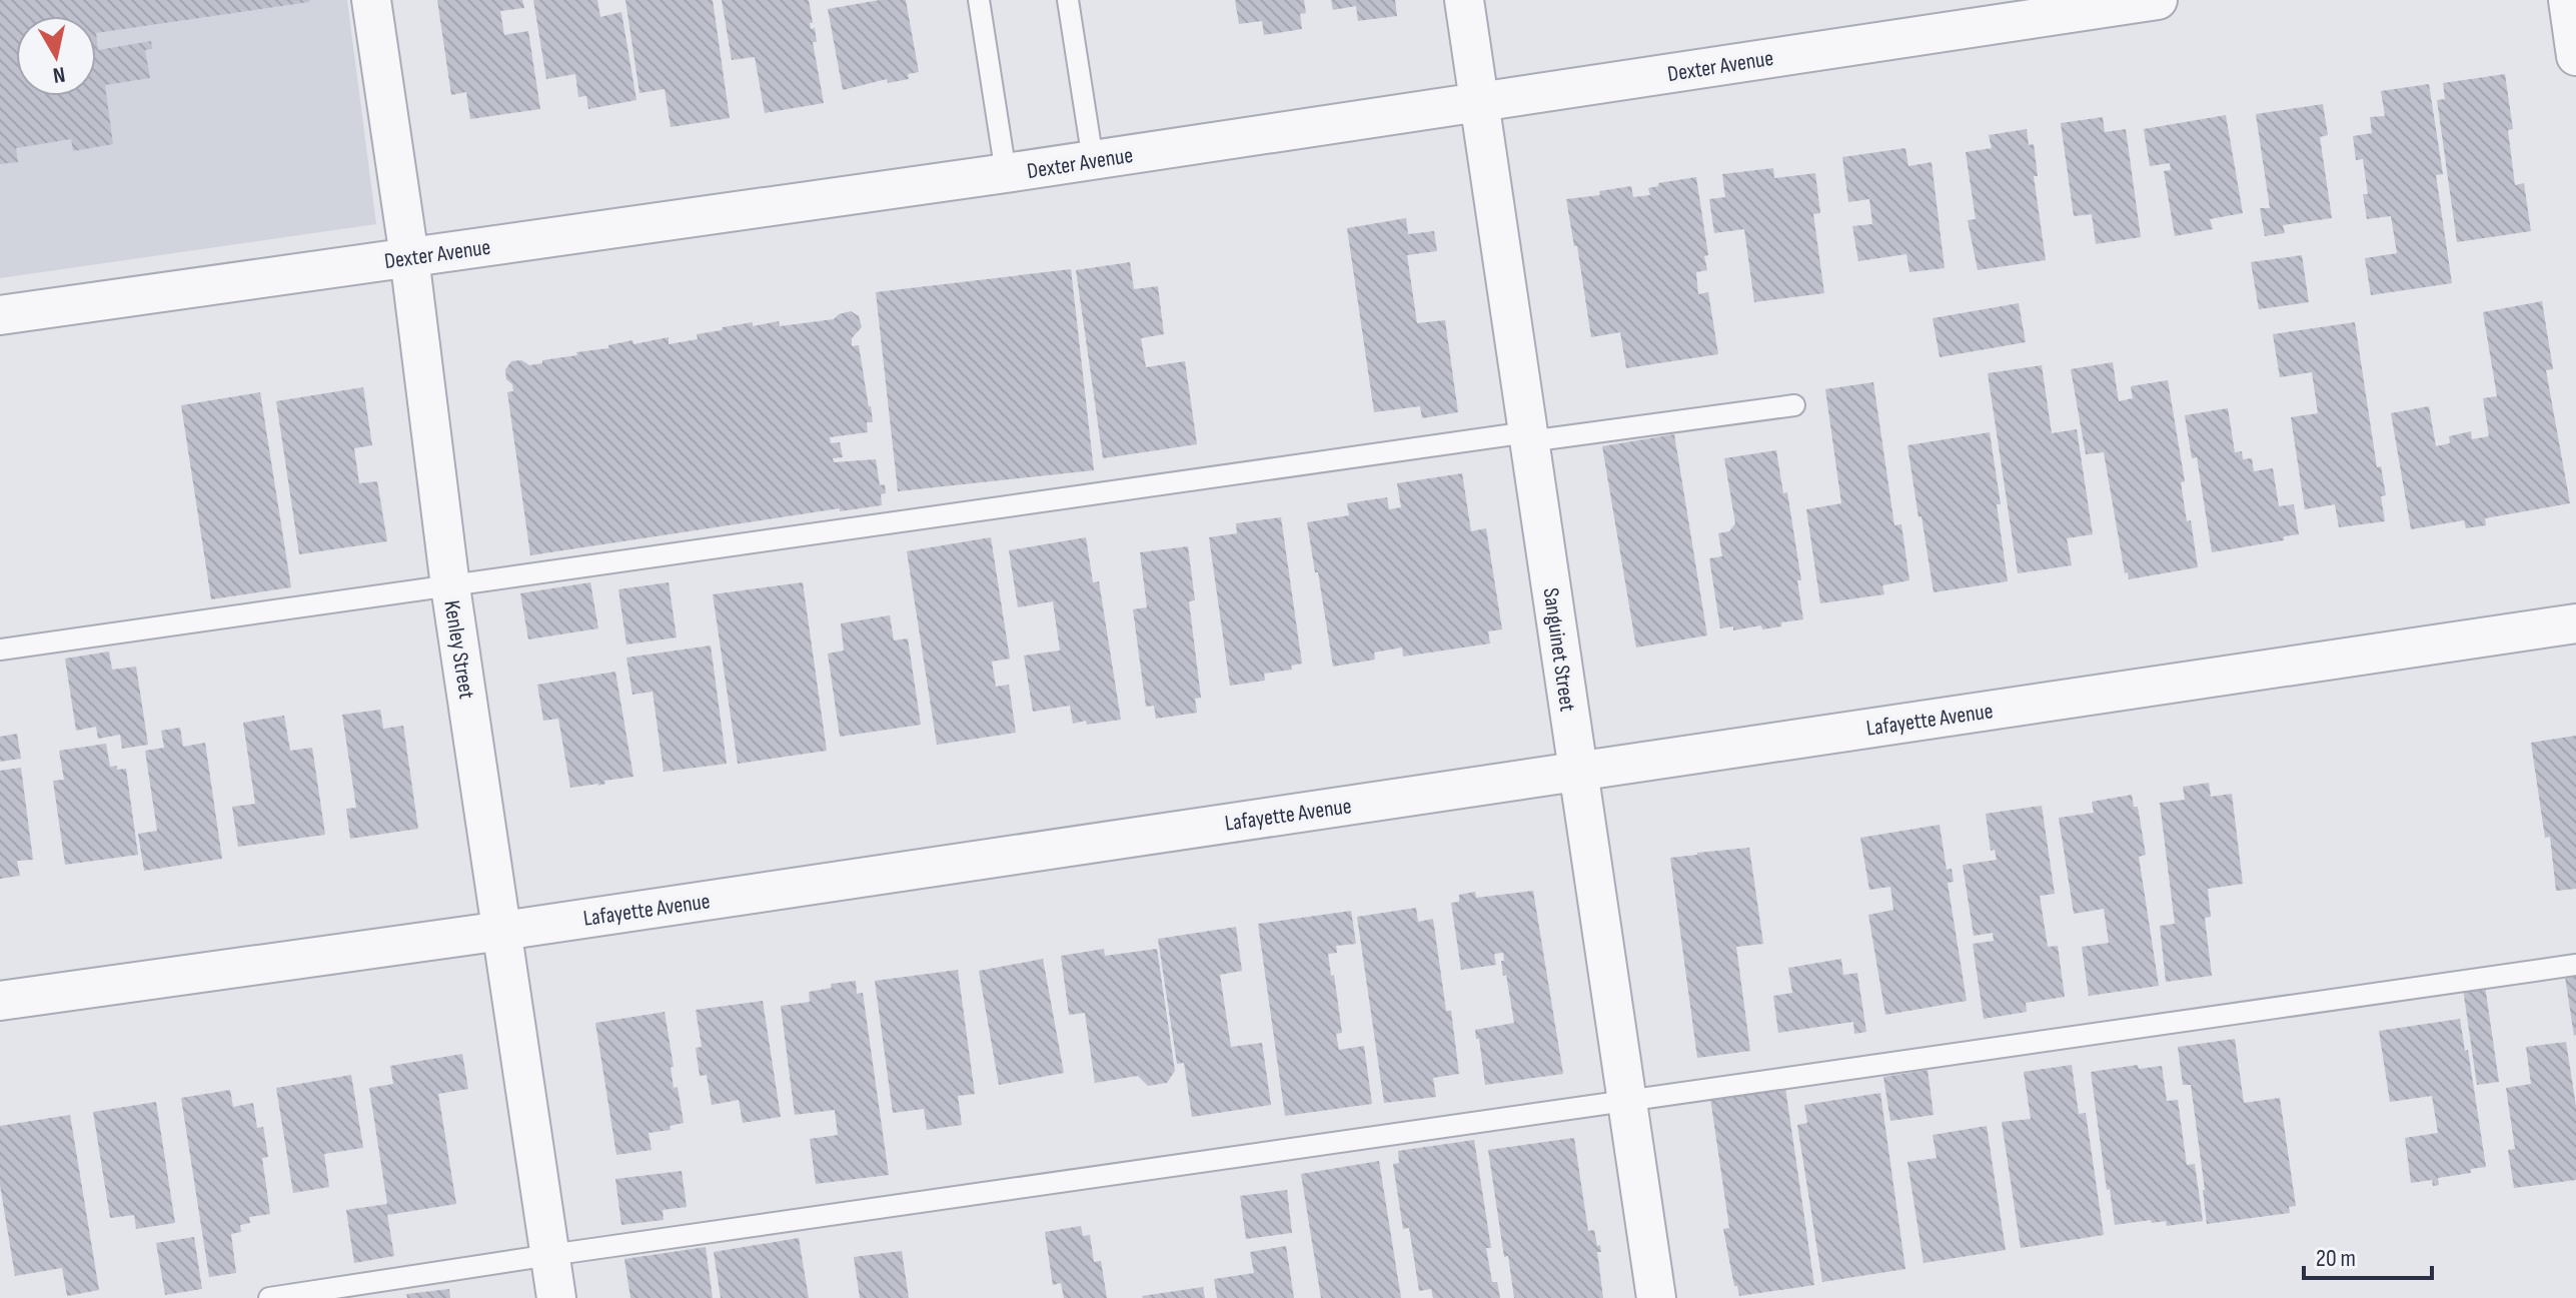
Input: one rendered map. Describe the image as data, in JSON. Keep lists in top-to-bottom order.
{
  "streets": {
    "street": [
      "Dexter Avenue",
      "Kenley Street",
      "Sanguinet Street",
      "Lafayette Avenue"
    ]
  },
  "crossings": [
    ["Dexter Avenue", "Kenley Street"],
    ["Dexter Avenue", "Sanguinet Street"],
    ["Kenley Street", "Lafayette Avenue"],
    ["Sanguinet Street", "Lafayette Avenue"]
  ],
  "scale_bar": "20 m",
  "north": "bottom"
}
